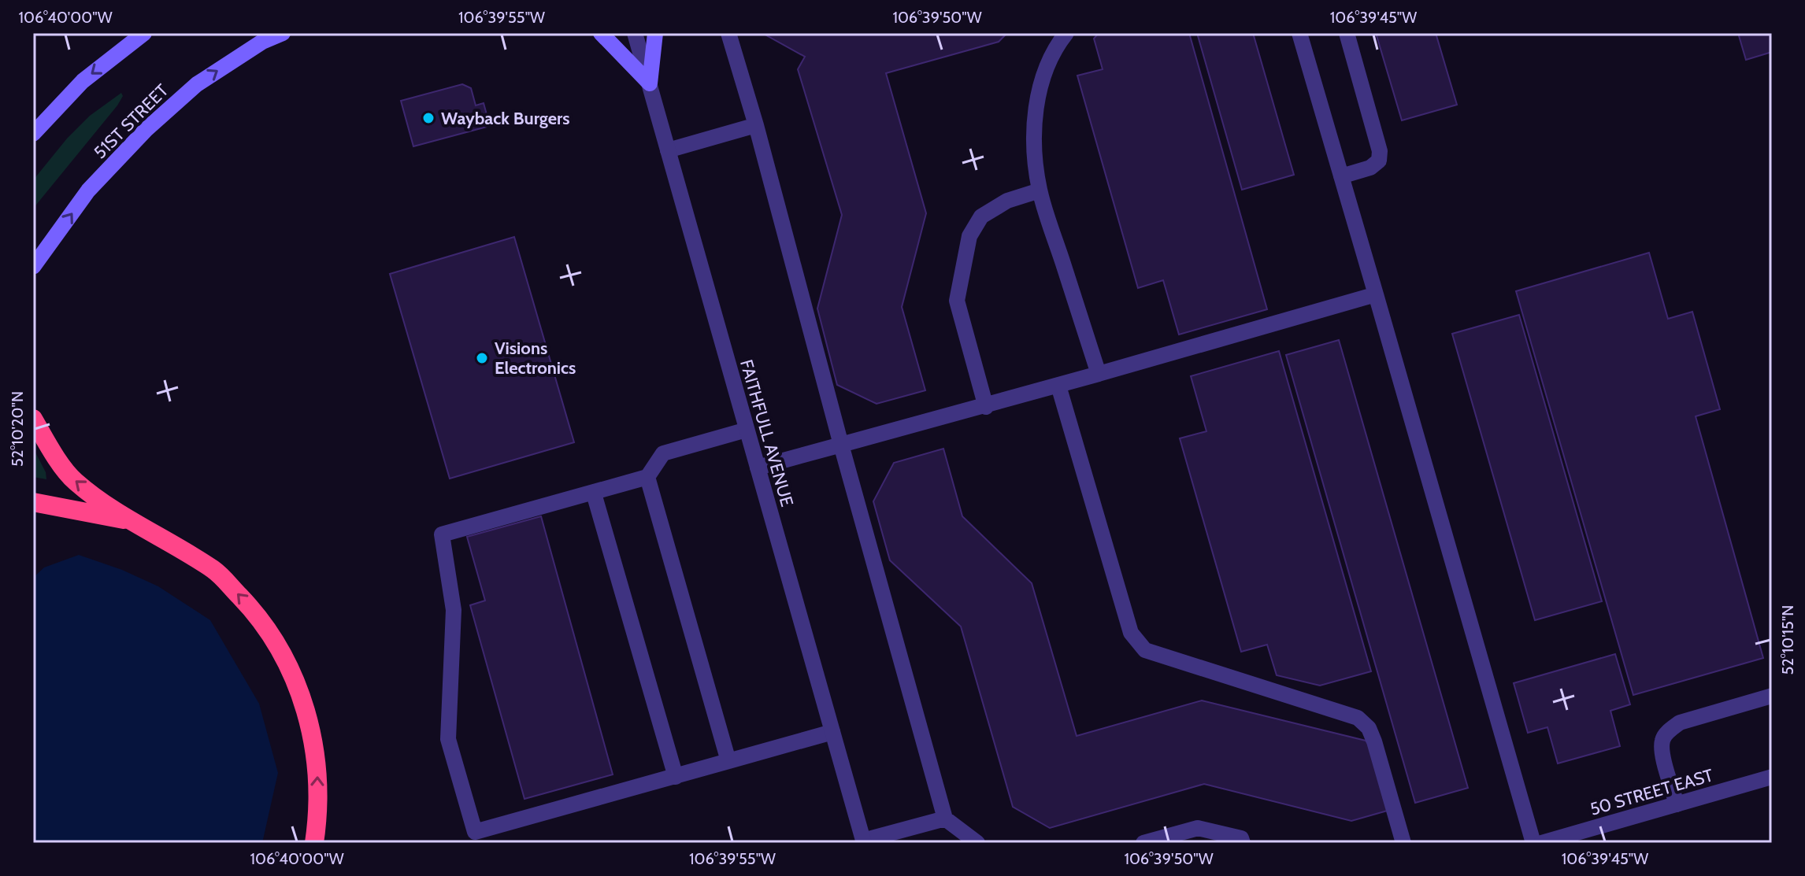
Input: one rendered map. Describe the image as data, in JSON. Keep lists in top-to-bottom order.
{
  "streets": {
    "main road": ["51ST STREET"],
    "street": ["FAITHFULL AVENUE", "50 STREET EAST"]
  },
  "places": ["Wayback Burgers", "Visions Electronics"],
  "coordinates": [
    "106°40'00\"W",
    "106°39'55\"W",
    "106°39'50\"W",
    "106°39'45\"W",
    "52°10'20\"N",
    "52°10'15\"N"
  ]
}
